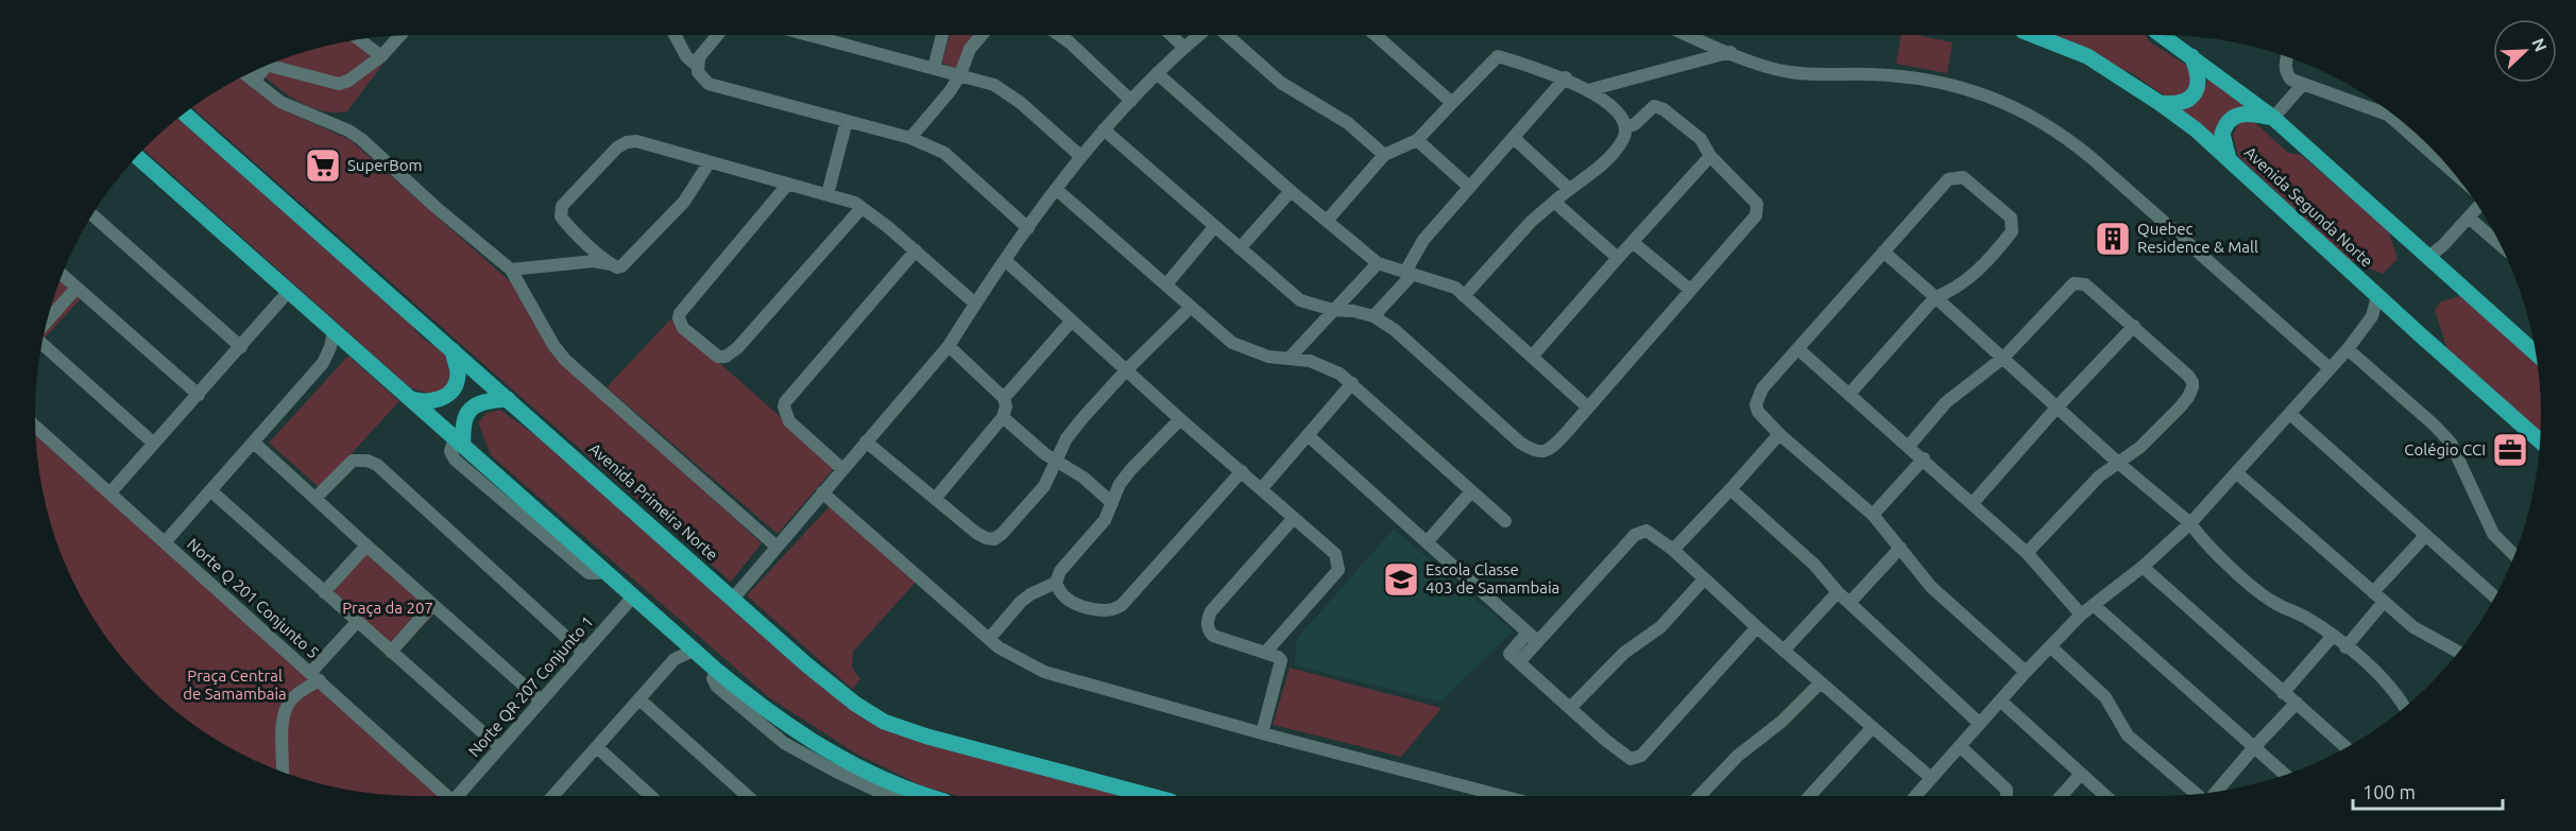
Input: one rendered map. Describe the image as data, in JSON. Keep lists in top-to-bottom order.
{
  "streets": {
    "main road": ["Avenida Segunda Norte", "Avenida Primeira Norte"],
    "street": ["Norte Q 201 Conjunto 5", "Norte QR 207 Conjunto 1"]
  },
  "parks": ["Praça da 207", "Praça Central de Samambaia"],
  "places": {
    "supermarket": ["SuperBom"],
    "building": ["Quebec Residence & Mall"],
    "office": ["Colégio CCI"],
    "school or university": ["Escola Classe 403 de Samambaia"]
  },
  "scale_bar": "100 m",
  "north": "top right"
}
